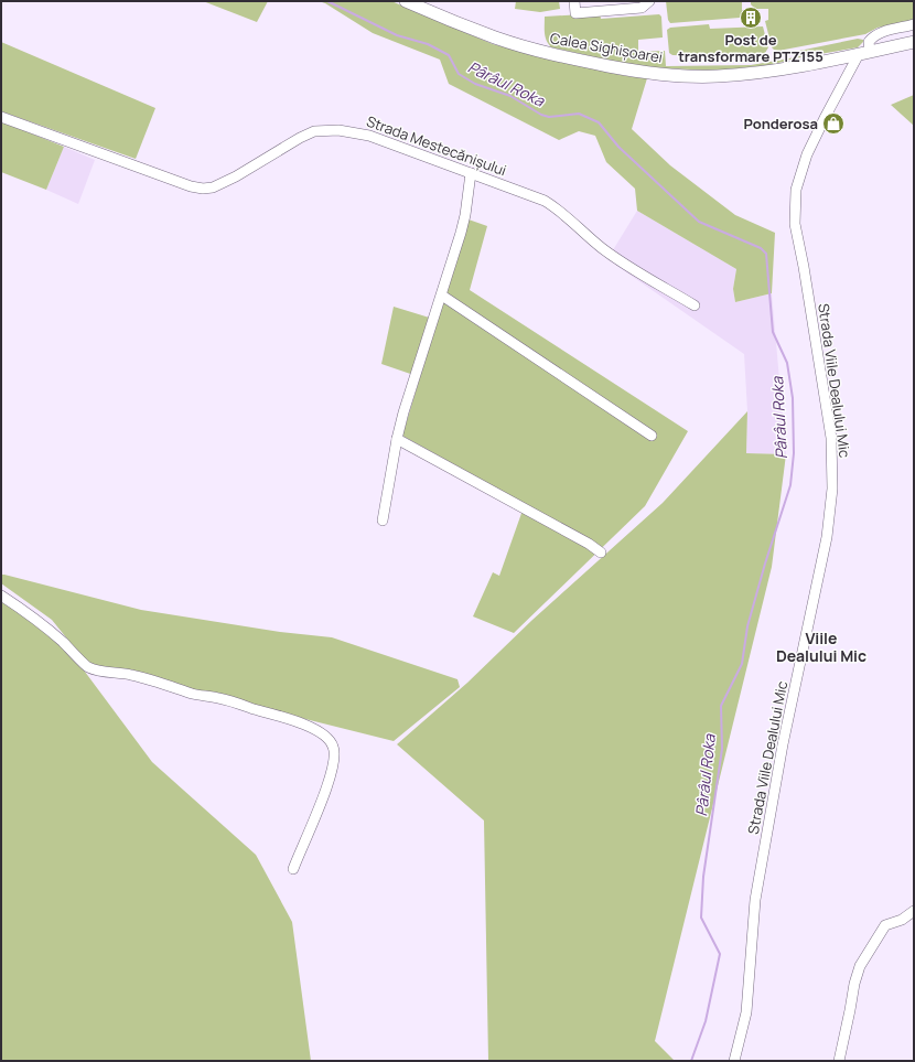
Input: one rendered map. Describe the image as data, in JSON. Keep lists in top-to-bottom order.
{
  "streets": {
    "main road": ["Calea Sighișoarei"],
    "street": ["Strada Mestecănișului", "Strada Viile Dealului Mic"]
  },
  "crossings": [
    ["Calea Sighișoarei", "Strada Viile Dealului Mic"]
  ],
  "districts": ["Viile Dealului Mic"],
  "water": ["Pârâul Roka"],
  "places": {
    "building": ["Post de transformare PTZ155"],
    "shop": ["Ponderosa"]
  }
}
